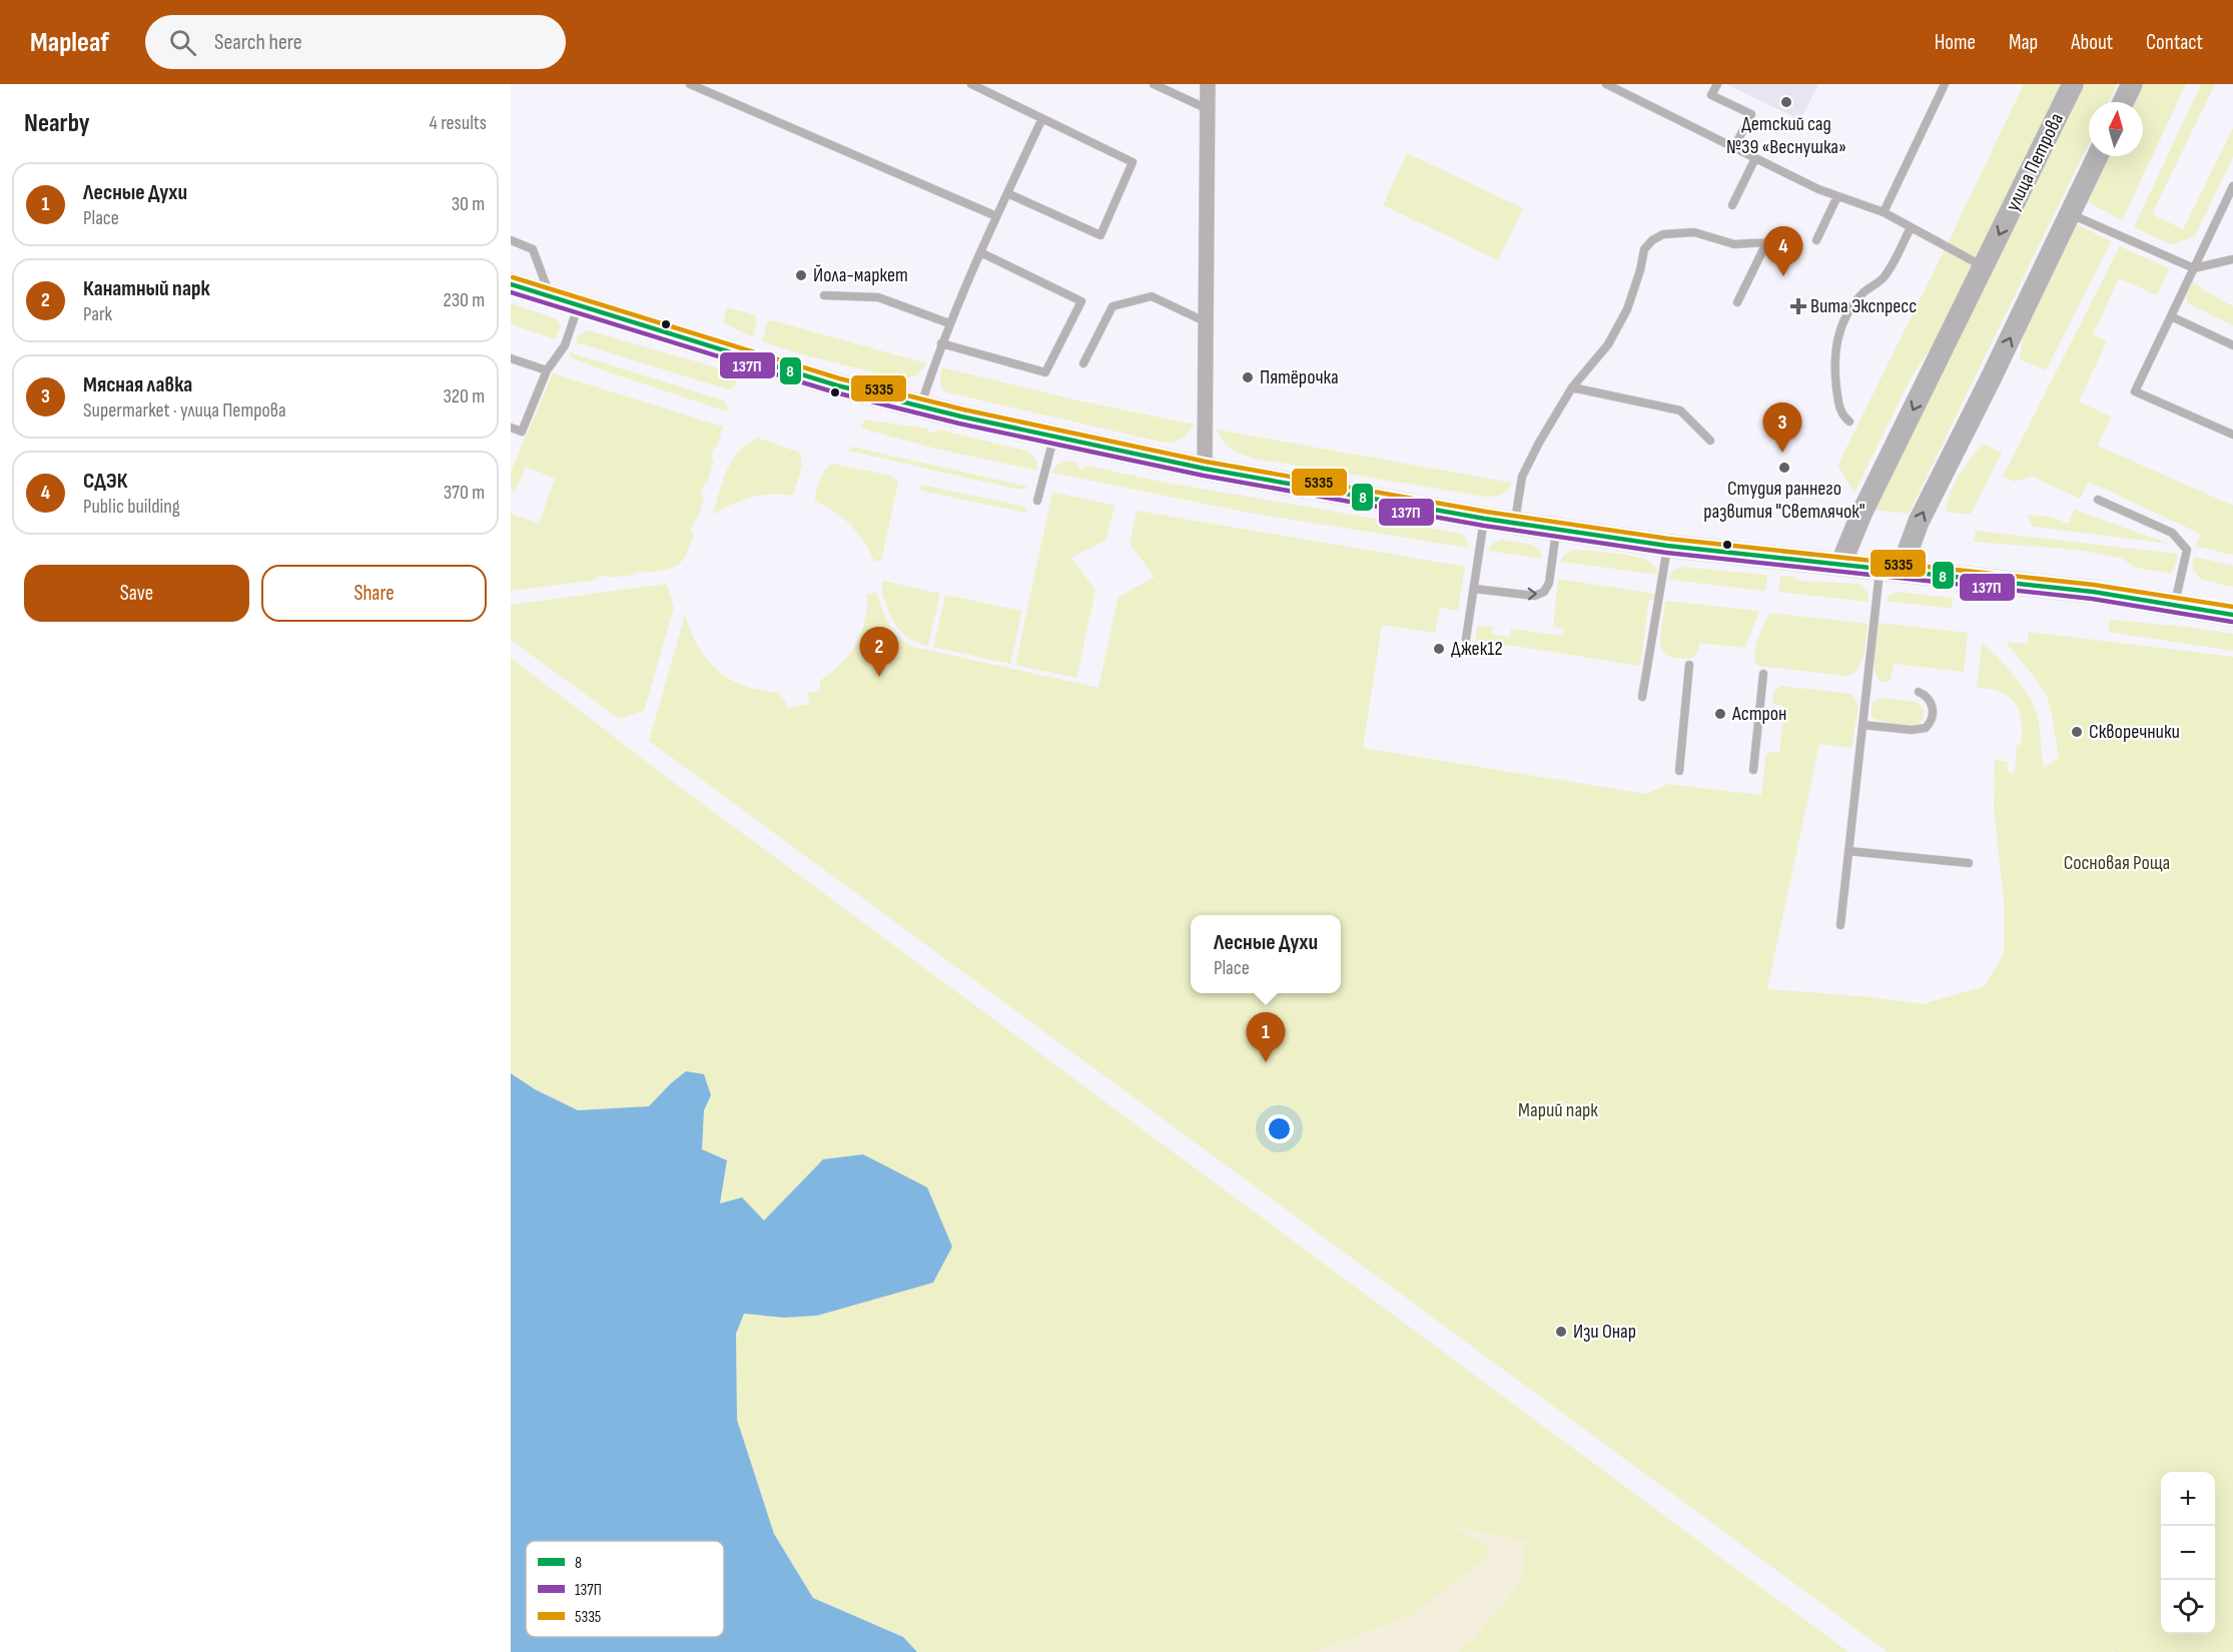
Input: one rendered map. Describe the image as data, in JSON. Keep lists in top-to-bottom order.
{
  "streets": {
    "main road": ["улица Петрова"]
  },
  "parks": ["Сосновая Роща", "Марий парк"],
  "places": {
    "other": [
      "Детский сад №39 «Веснушка»",
      "Йола-маркет",
      "Пятёрочка",
      "Студия раннего развития \"Светлячок\"",
      "Джек12",
      "Астрон",
      "Скворечники",
      "Изи Онар"
    ],
    "health": ["Вита Экспресс"]
  },
  "lines": ["transit line 5335", "transit line 8", "transit line 137П"],
  "legend": ["8", "137П", "5335"],
  "north": "top",
  "page": {
    "header": "Mapleaf",
    "search": "Search here",
    "nav": [
      "Home",
      "Map",
      "About",
      "Contact"
    ],
    "heading": ["Nearby", "4 results"],
    "list": [
      {
        "mark": "1",
        "name": "Лесные Духи",
        "note": "Place",
        "value": "30 m"
      },
      {
        "mark": "2",
        "name": "Канатный парк",
        "note": "Park",
        "value": "230 m"
      },
      {
        "mark": "3",
        "name": "Мясная лавка",
        "note": "Supermarket · улица Петрова",
        "value": "320 m"
      },
      {
        "mark": "4",
        "name": "СДЭК",
        "note": "Public building",
        "value": "370 m"
      }
    ],
    "pins": [
      "4",
      "3",
      "2",
      "1"
    ],
    "buttons": ["Save", "Share"],
    "popup": ["Лесные Духи", "Place"],
    "map_buttons": ["+", "−"]
  }
}
